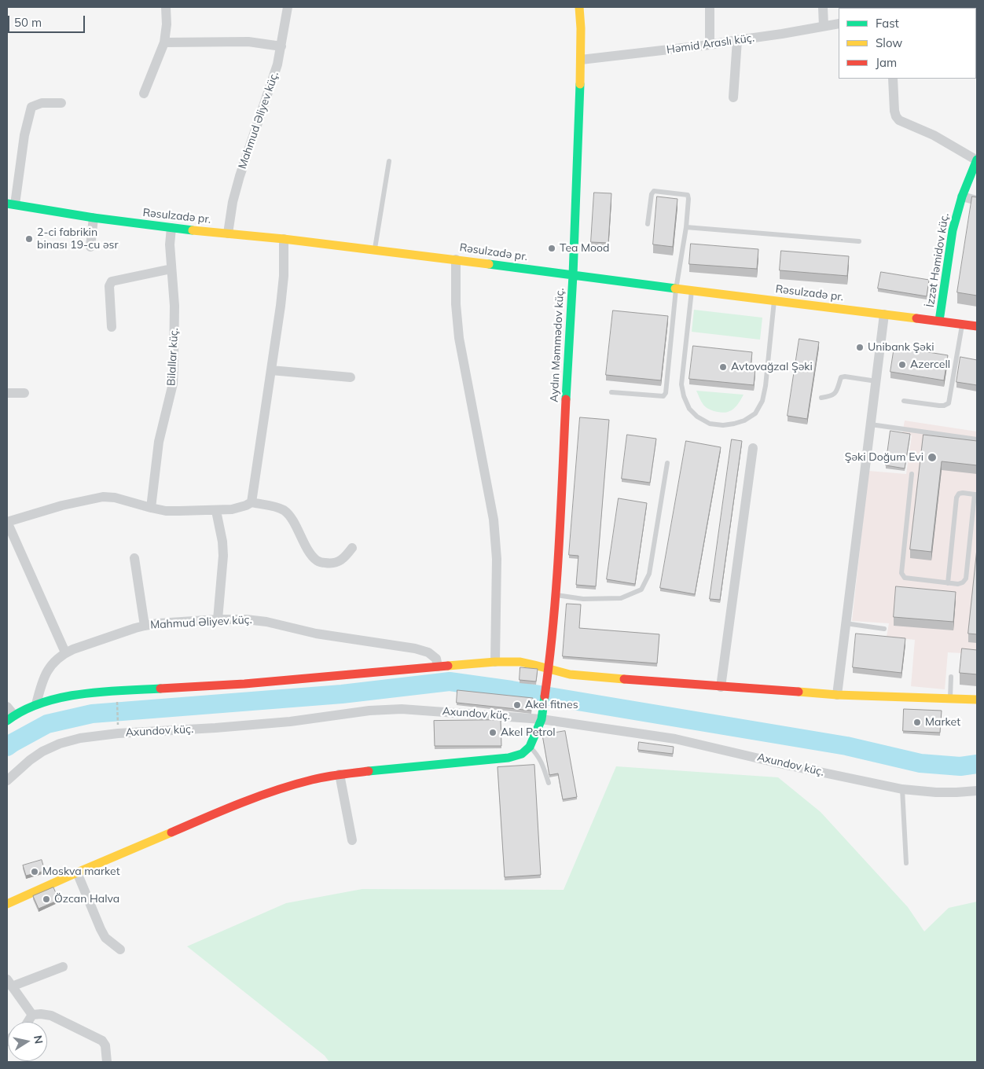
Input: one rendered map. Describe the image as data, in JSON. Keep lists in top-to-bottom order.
{
  "streets": {
    "street": [
      "Həmid Araslı küç.",
      "Mahmud Əliyev küç.",
      "Rəsulzadə pr.",
      "İzzət Həmidov küç.",
      "Aydın Məmmədov küç.",
      "Bilallar küç.",
      "Axundov küç."
    ]
  },
  "crossings": [
    ["Həmid Araslı küç.", "Aydın Məmmədov küç."],
    ["Mahmud Əliyev küç.", "Rəsulzadə pr."],
    ["Rəsulzadə pr.", "İzzət Həmidov küç."],
    ["Rəsulzadə pr.", "Aydın Məmmədov küç."],
    ["Rəsulzadə pr.", "Bilallar küç."],
    ["Aydın Məmmədov küç.", "Axundov küç."]
  ],
  "places": [
    "2-ci fabrikin binası 19-cu əsr",
    "Tea Mood",
    "Unibank Şəki",
    "Azercell",
    "Avtovağzal Şəki",
    "Şəki Doğum Evi",
    "Akel fitnes",
    "Market",
    "Akel Petrol",
    "Moskva market",
    "Özcan Halva"
  ],
  "legend": ["Fast", "Slow", "Jam"],
  "scale_bar": "50 m",
  "north": "right"
}
